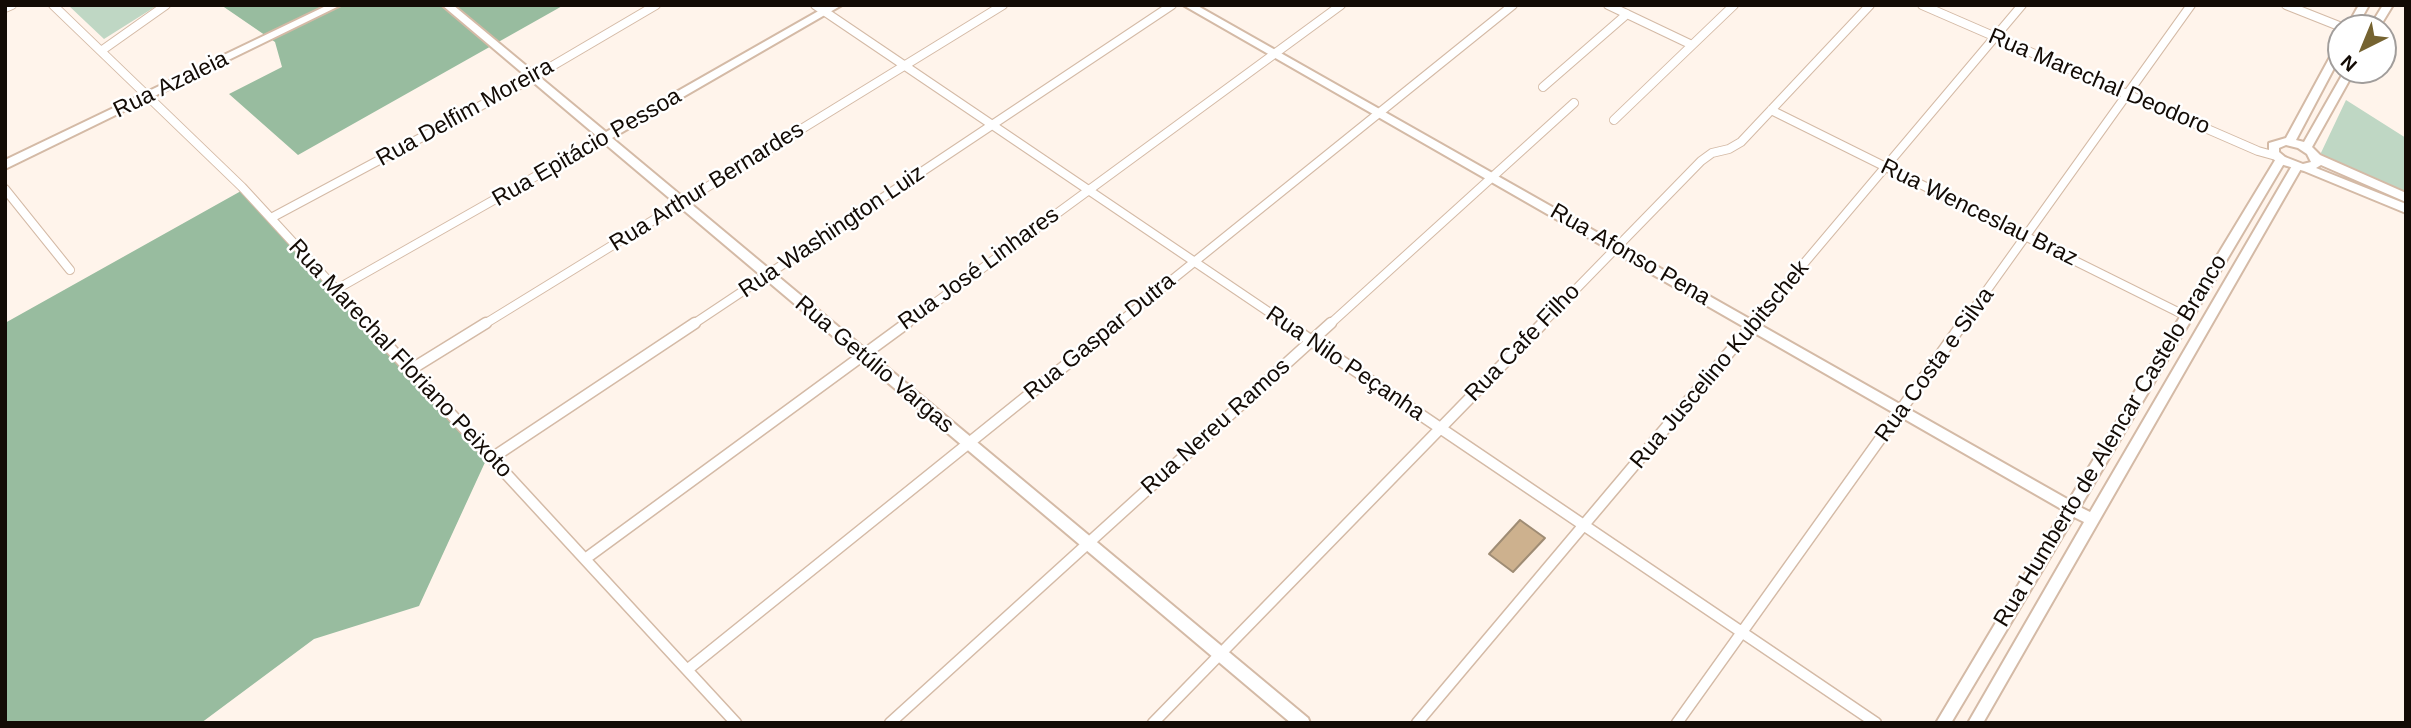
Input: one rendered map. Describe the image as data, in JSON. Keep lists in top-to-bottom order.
{
  "streets": {
    "street": [
      "Rua Marechal Deodoro",
      "Rua Azaleia",
      "Rua Delfim Moreira",
      "Rua Epitácio Pessoa",
      "Rua Arthur Bernardes",
      "Rua Wenceslau Braz",
      "Rua Washington Luiz",
      "Rua Afonso Pena",
      "Rua José Linhares",
      "Rua Gaspar Dutra",
      "Rua Cafe Filho",
      "Rua Marechal Floriano Peixoto",
      "Rua Nilo Peçanha",
      "Rua Getúlio Vargas",
      "Rua Juscelino Kubitschek",
      "Rua Costa e Silva",
      "Rua Nereu Ramos",
      "Rua Humberto de Alencar Castelo Branco"
    ]
  },
  "crossings": [
    ["Rua Marechal Deodoro", "Rua Juscelino Kubitschek"],
    ["Rua Marechal Deodoro", "Rua Costa e Silva"],
    ["Rua Marechal Deodoro", "Rua Humberto de Alencar Castelo Branco"],
    ["Rua Azaleia", "Rua Marechal Floriano Peixoto"],
    ["Rua Delfim Moreira", "Rua Marechal Floriano Peixoto"],
    ["Rua Delfim Moreira", "Rua Getúlio Vargas"],
    ["Rua Epitácio Pessoa", "Rua Marechal Floriano Peixoto"],
    ["Rua Epitácio Pessoa", "Rua Nilo Peçanha"],
    ["Rua Epitácio Pessoa", "Rua Getúlio Vargas"],
    ["Rua Arthur Bernardes", "Rua Marechal Floriano Peixoto"],
    ["Rua Arthur Bernardes", "Rua Nilo Peçanha"],
    ["Rua Arthur Bernardes", "Rua Getúlio Vargas"],
    ["Rua Wenceslau Braz", "Rua Cafe Filho"],
    ["Rua Wenceslau Braz", "Rua Juscelino Kubitschek"],
    ["Rua Wenceslau Braz", "Rua Costa e Silva"],
    ["Rua Wenceslau Braz", "Rua Humberto de Alencar Castelo Branco"],
    ["Rua Washington Luiz", "Rua Marechal Floriano Peixoto"],
    ["Rua Washington Luiz", "Rua Nilo Peçanha"],
    ["Rua Washington Luiz", "Rua Getúlio Vargas"],
    ["Rua Afonso Pena", "Rua José Linhares"],
    ["Rua Afonso Pena", "Rua Gaspar Dutra"],
    ["Rua Afonso Pena", "Rua Cafe Filho"],
    ["Rua Afonso Pena", "Rua Juscelino Kubitschek"],
    ["Rua Afonso Pena", "Rua Costa e Silva"],
    ["Rua Afonso Pena", "Rua Nereu Ramos"],
    ["Rua Afonso Pena", "Rua Humberto de Alencar Castelo Branco"],
    ["Rua José Linhares", "Rua Marechal Floriano Peixoto"],
    ["Rua José Linhares", "Rua Nilo Peçanha"],
    ["Rua José Linhares", "Rua Getúlio Vargas"],
    ["Rua Gaspar Dutra", "Rua Marechal Floriano Peixoto"],
    ["Rua Gaspar Dutra", "Rua Nilo Peçanha"],
    ["Rua Gaspar Dutra", "Rua Getúlio Vargas"],
    ["Rua Cafe Filho", "Rua Nilo Peçanha"],
    ["Rua Cafe Filho", "Rua Getúlio Vargas"],
    ["Rua Nilo Peçanha", "Rua Juscelino Kubitschek"],
    ["Rua Nilo Peçanha", "Rua Costa e Silva"],
    ["Rua Nilo Peçanha", "Rua Nereu Ramos"],
    ["Rua Getúlio Vargas", "Rua Nereu Ramos"]
  ],
  "north": "bottom left"
}
